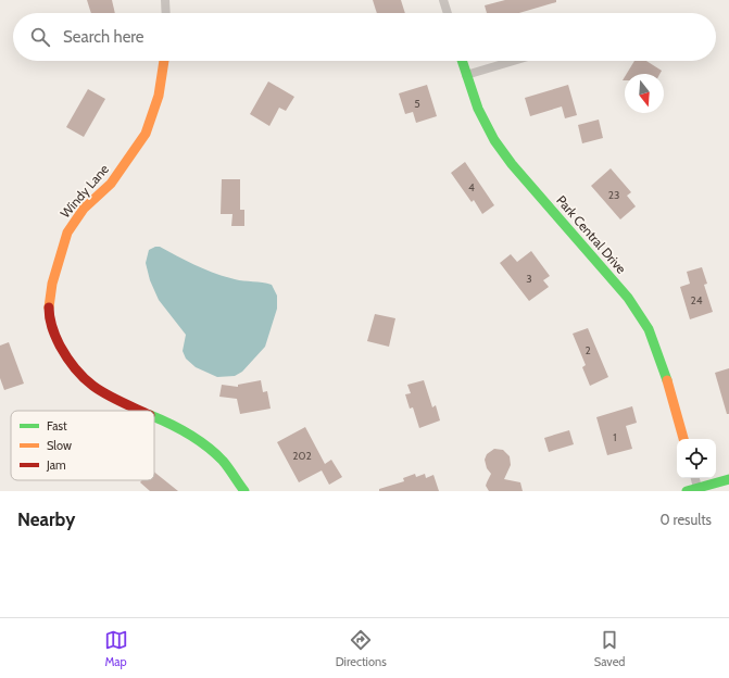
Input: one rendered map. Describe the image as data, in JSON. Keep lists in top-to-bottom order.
{
  "streets": {
    "street": ["Windy Lane", "Park Central Drive"]
  },
  "house_numbers": [
    "5",
    "4",
    "23",
    "3",
    "24",
    "2",
    "1",
    "202"
  ],
  "legend": ["Fast", "Slow", "Jam"],
  "north": "bottom",
  "page": {
    "search": "Search here",
    "heading": ["Nearby", "0 results"],
    "nav": ["Map", "Directions", "Saved"]
  }
}
